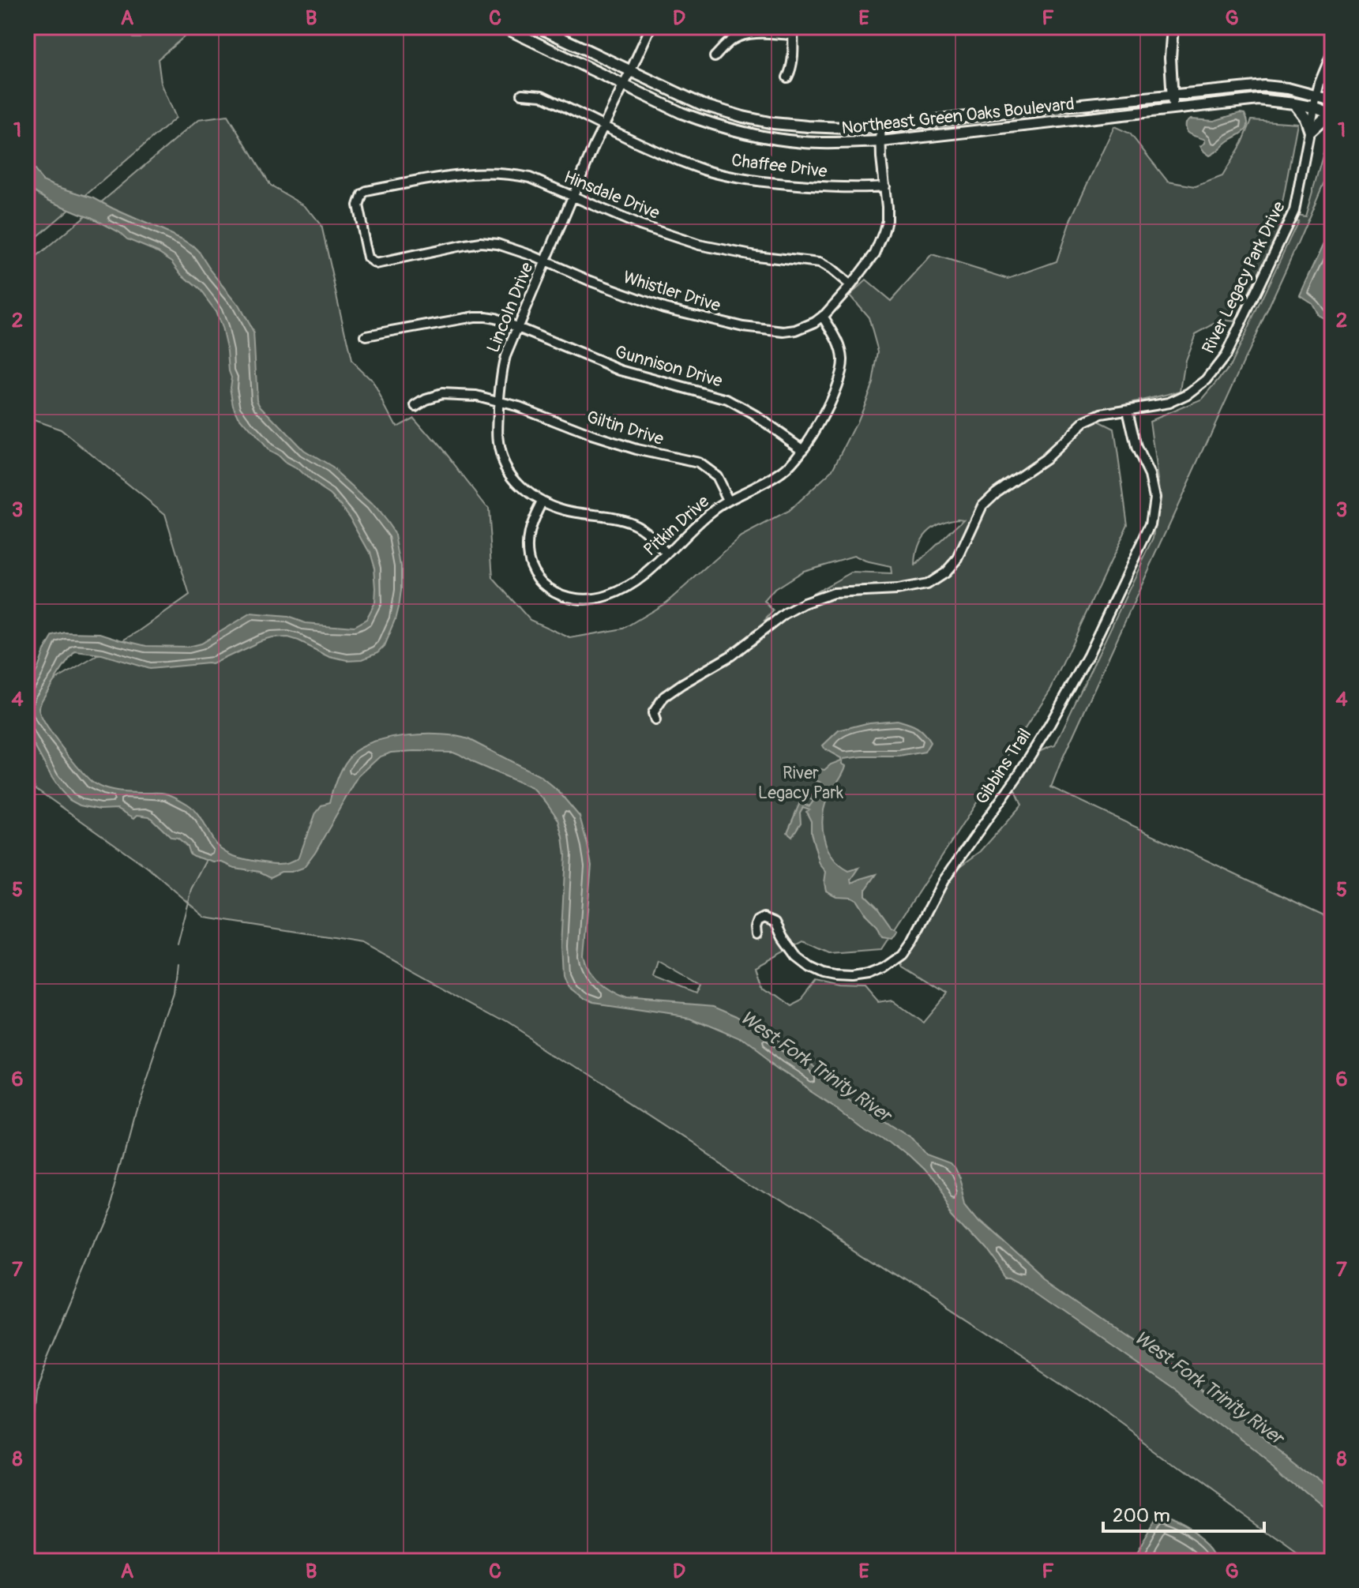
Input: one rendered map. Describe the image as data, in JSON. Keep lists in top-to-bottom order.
{
  "streets": {
    "main road": ["Northeast Green Oaks Boulevard"],
    "street": [
      "Chaffee Drive",
      "Hinsdale Drive",
      "River Legacy Park Drive",
      "Whistler Drive",
      "Lincoln Drive",
      "Gunnison Drive",
      "Giltin Drive",
      "Pitkin Drive",
      "Gibbins Trail"
    ]
  },
  "crossings": [
    ["Northeast Green Oaks Boulevard", "River Legacy Park Drive"],
    ["Northeast Green Oaks Boulevard", "Whistler Drive"],
    ["Northeast Green Oaks Boulevard", "Lincoln Drive"],
    ["Chaffee Drive", "Whistler Drive"],
    ["Chaffee Drive", "Lincoln Drive"],
    ["Hinsdale Drive", "Whistler Drive"],
    ["Hinsdale Drive", "Lincoln Drive"],
    ["River Legacy Park Drive", "Gibbins Trail"],
    ["Whistler Drive", "Lincoln Drive"],
    ["Whistler Drive", "Pitkin Drive"],
    ["Lincoln Drive", "Gunnison Drive"],
    ["Lincoln Drive", "Giltin Drive"],
    ["Lincoln Drive", "Pitkin Drive"],
    ["Gunnison Drive", "Pitkin Drive"],
    ["Giltin Drive", "Pitkin Drive"]
  ],
  "water": ["West Fork Trinity River"],
  "parks": ["River Legacy Park"],
  "scale_bar": "200 m",
  "grid": {
    "columns": [
      "A",
      "B",
      "C",
      "D",
      "E",
      "F",
      "G"
    ],
    "rows": [
      "1",
      "2",
      "3",
      "4",
      "5",
      "6",
      "7",
      "8"
    ]
  }
}
